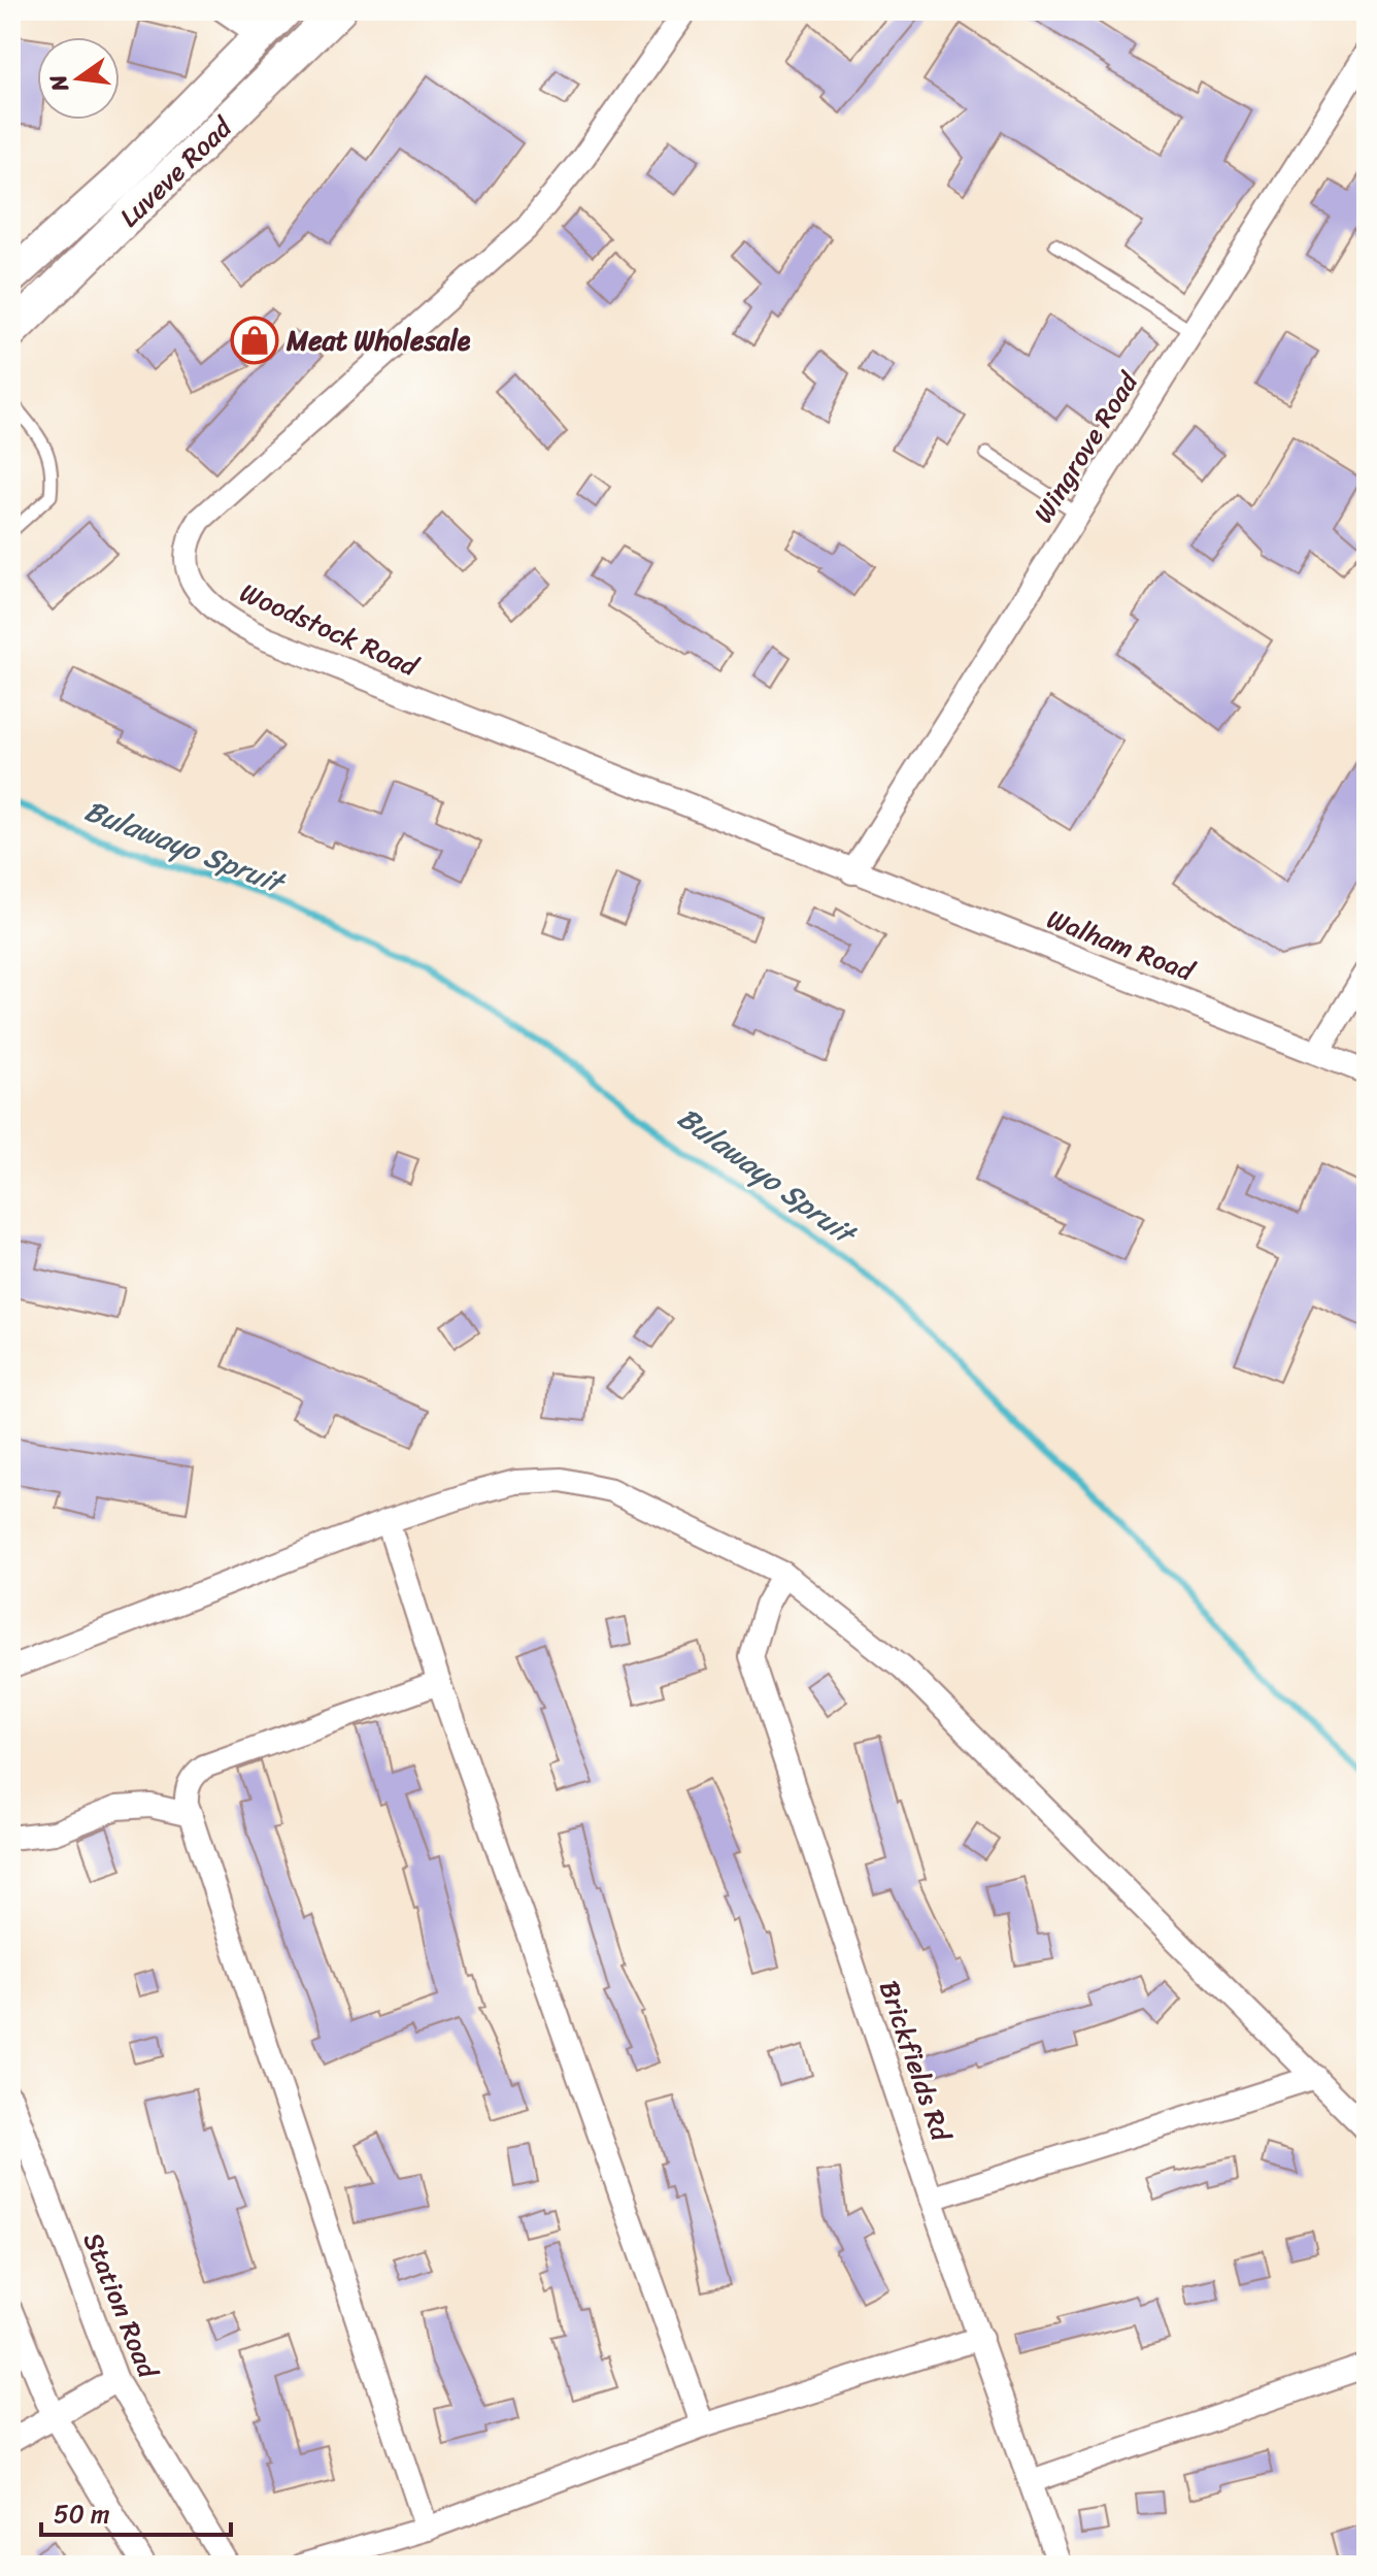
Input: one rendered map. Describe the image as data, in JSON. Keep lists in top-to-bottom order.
{
  "streets": {
    "street": [
      "Luveve Road",
      "Wingrove Road",
      "Woodstock Road",
      "Walham Road",
      "Brickfields Rd",
      "Station Road"
    ]
  },
  "crossings": [
    ["Wingrove Road", "Woodstock Road"],
    ["Wingrove Road", "Walham Road"],
    ["Woodstock Road", "Walham Road"]
  ],
  "water": ["Bulawayo Spruit"],
  "places": {
    "shop": ["Meat Wholesale"]
  },
  "scale_bar": "50 m",
  "north": "left"
}
